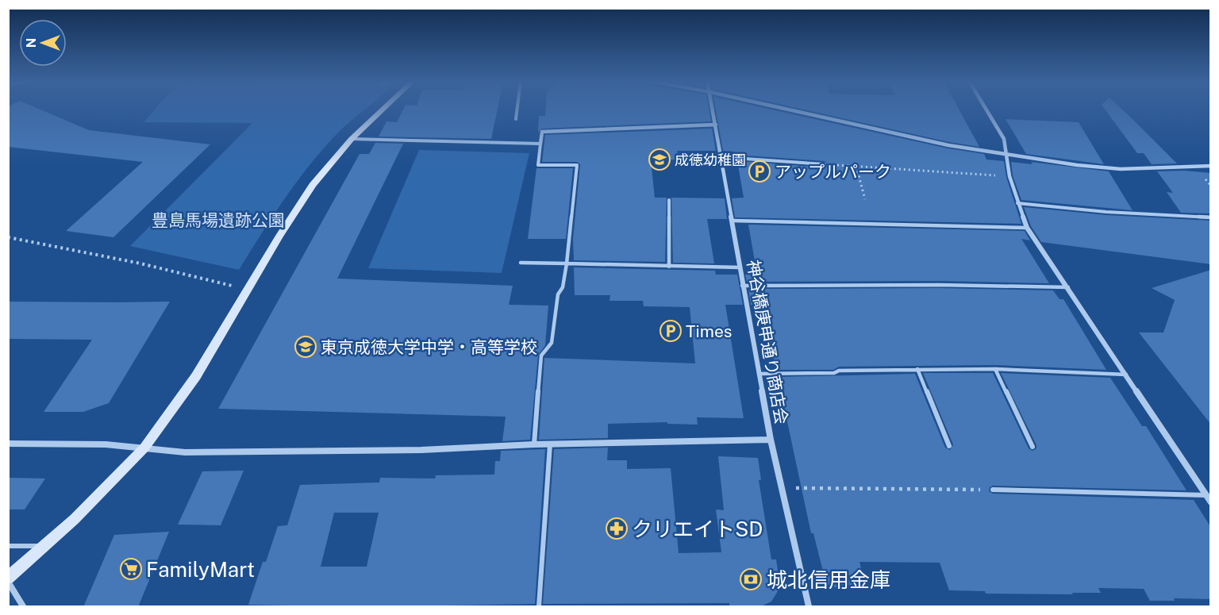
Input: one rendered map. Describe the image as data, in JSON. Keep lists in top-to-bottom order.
{
  "streets": {
    "street": ["神谷橋庚申通り商店会"]
  },
  "parks": ["豊島馬場遺跡公園"],
  "places": {
    "school or university": ["成徳幼稚園", "東京成徳大学中学・高等学校"],
    "parking": ["アップルパーク", "Times"],
    "pharmacy": ["クリエイトSD"],
    "supermarket": ["FamilyMart"],
    "bank": ["城北信用金庫"]
  },
  "north": "left"
}
